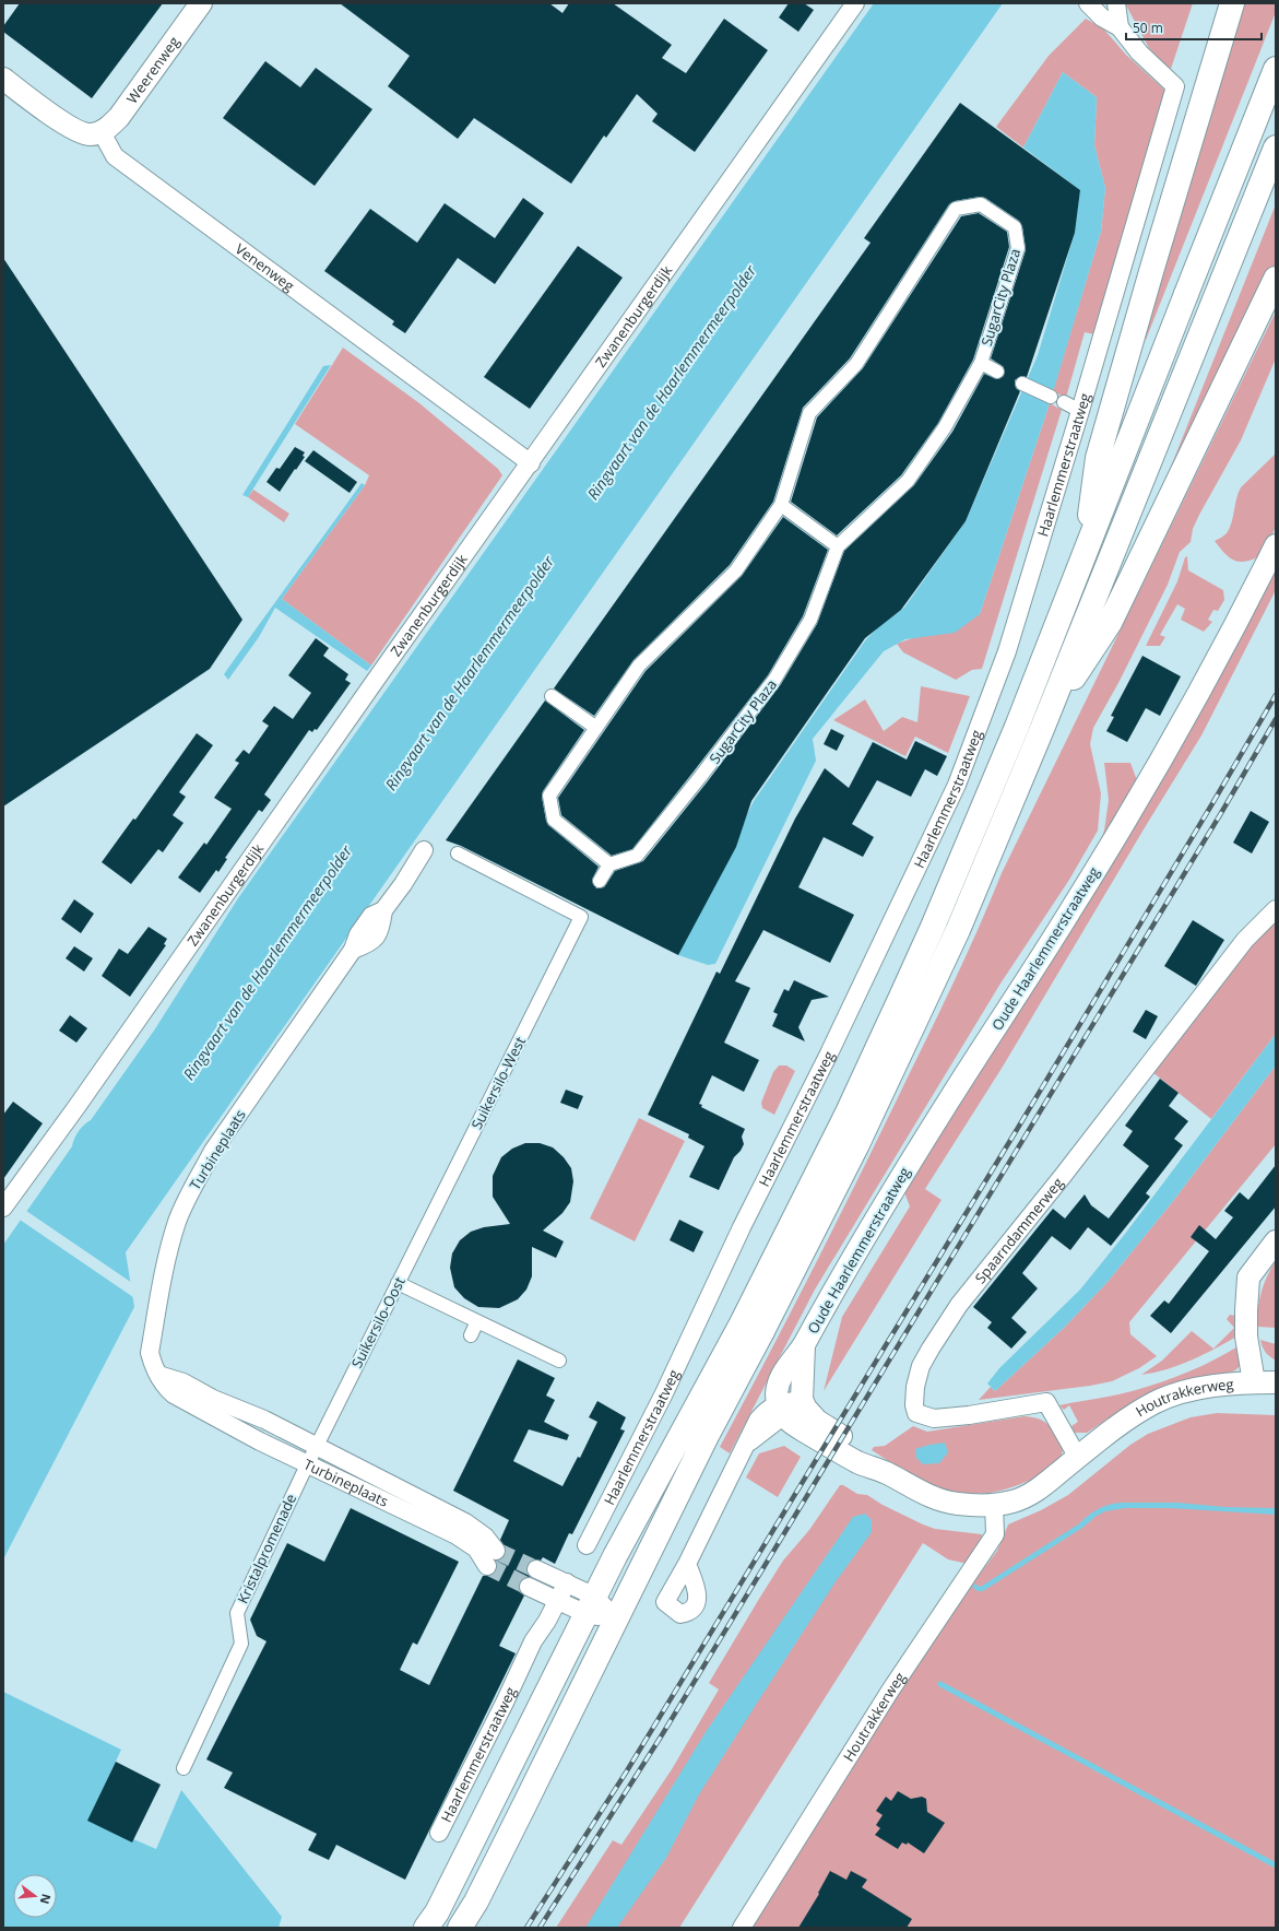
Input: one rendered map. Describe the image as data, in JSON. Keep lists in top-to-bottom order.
{
  "streets": {
    "street": [
      "Weerenweg",
      "Venenweg",
      "SugarCity Plaza",
      "Zwanenburgerdijk",
      "Haarlemmerstraatweg",
      "Oude Haarlemmerstraatweg",
      "Suikersilo-West",
      "Turbineplaats",
      "Spaarndammerweg",
      "Suikersilo-Oost",
      "Houtrakkerweg",
      "Kristalpromenade"
    ]
  },
  "crossings": [
    ["Weerenweg", "Venenweg"],
    ["Venenweg", "Zwanenburgerdijk"],
    ["Oude Haarlemmerstraatweg", "Houtrakkerweg"],
    ["Suikersilo-West", "Suikersilo-Oost"],
    ["Turbineplaats", "Suikersilo-Oost"],
    ["Turbineplaats", "Kristalpromenade"],
    ["Spaarndammerweg", "Houtrakkerweg"],
    ["Suikersilo-Oost", "Kristalpromenade"]
  ],
  "water": ["Ringvaart van de Haarlemmermeerpolder"],
  "scale_bar": "50 m",
  "north": "right"
}
